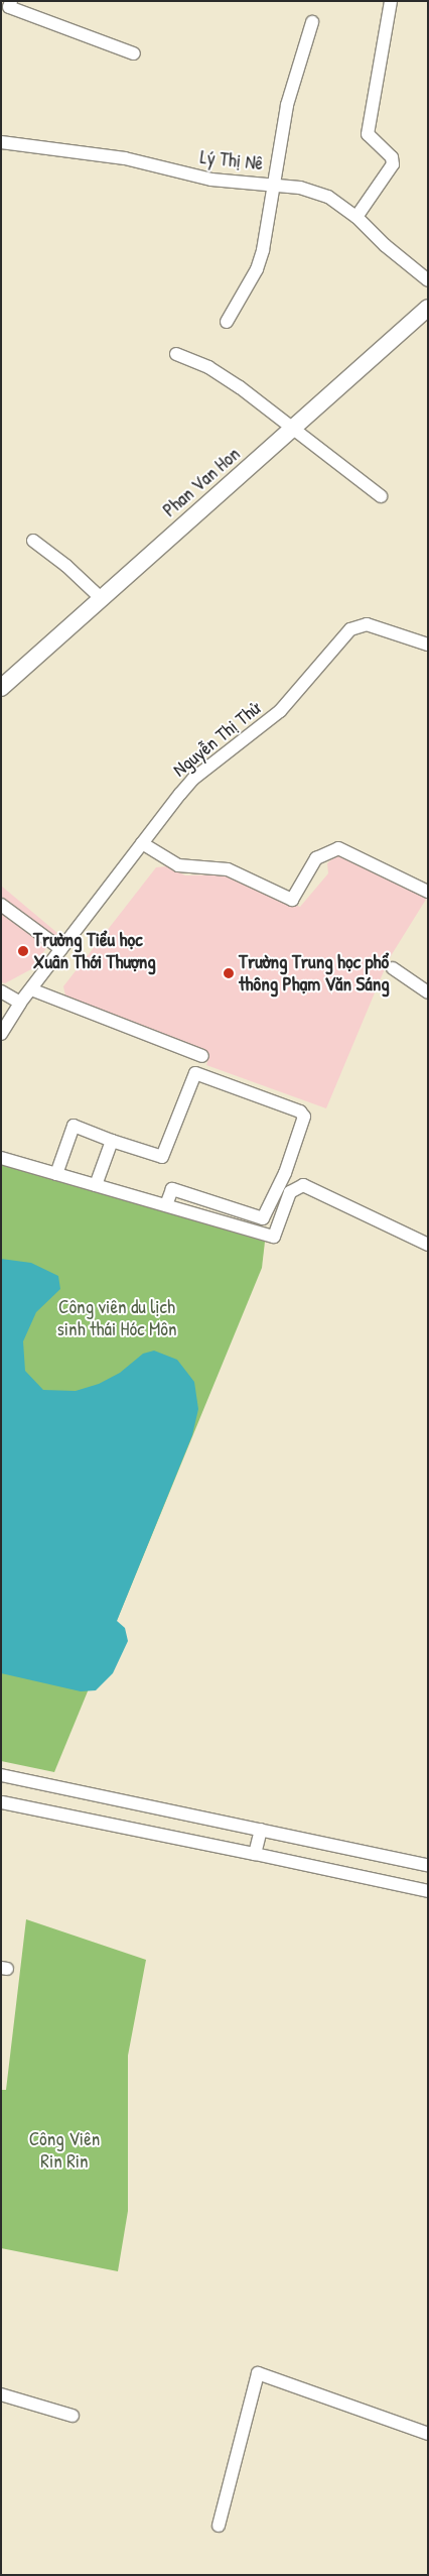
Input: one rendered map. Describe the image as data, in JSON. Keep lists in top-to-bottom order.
{
  "streets": {
    "main road": ["Phan Van Hon"],
    "street": ["Lý Thị Nê", "Nguyễn Thị Thử"]
  },
  "parks": ["Công viên du lịch sinh thái Hóc Môn", "Công Viên Rin Rin"],
  "places": ["Trường Tiểu học Xuân Thới Thượng", "Trường Trung học phổ thông Phạm Văn Sáng"]
}
